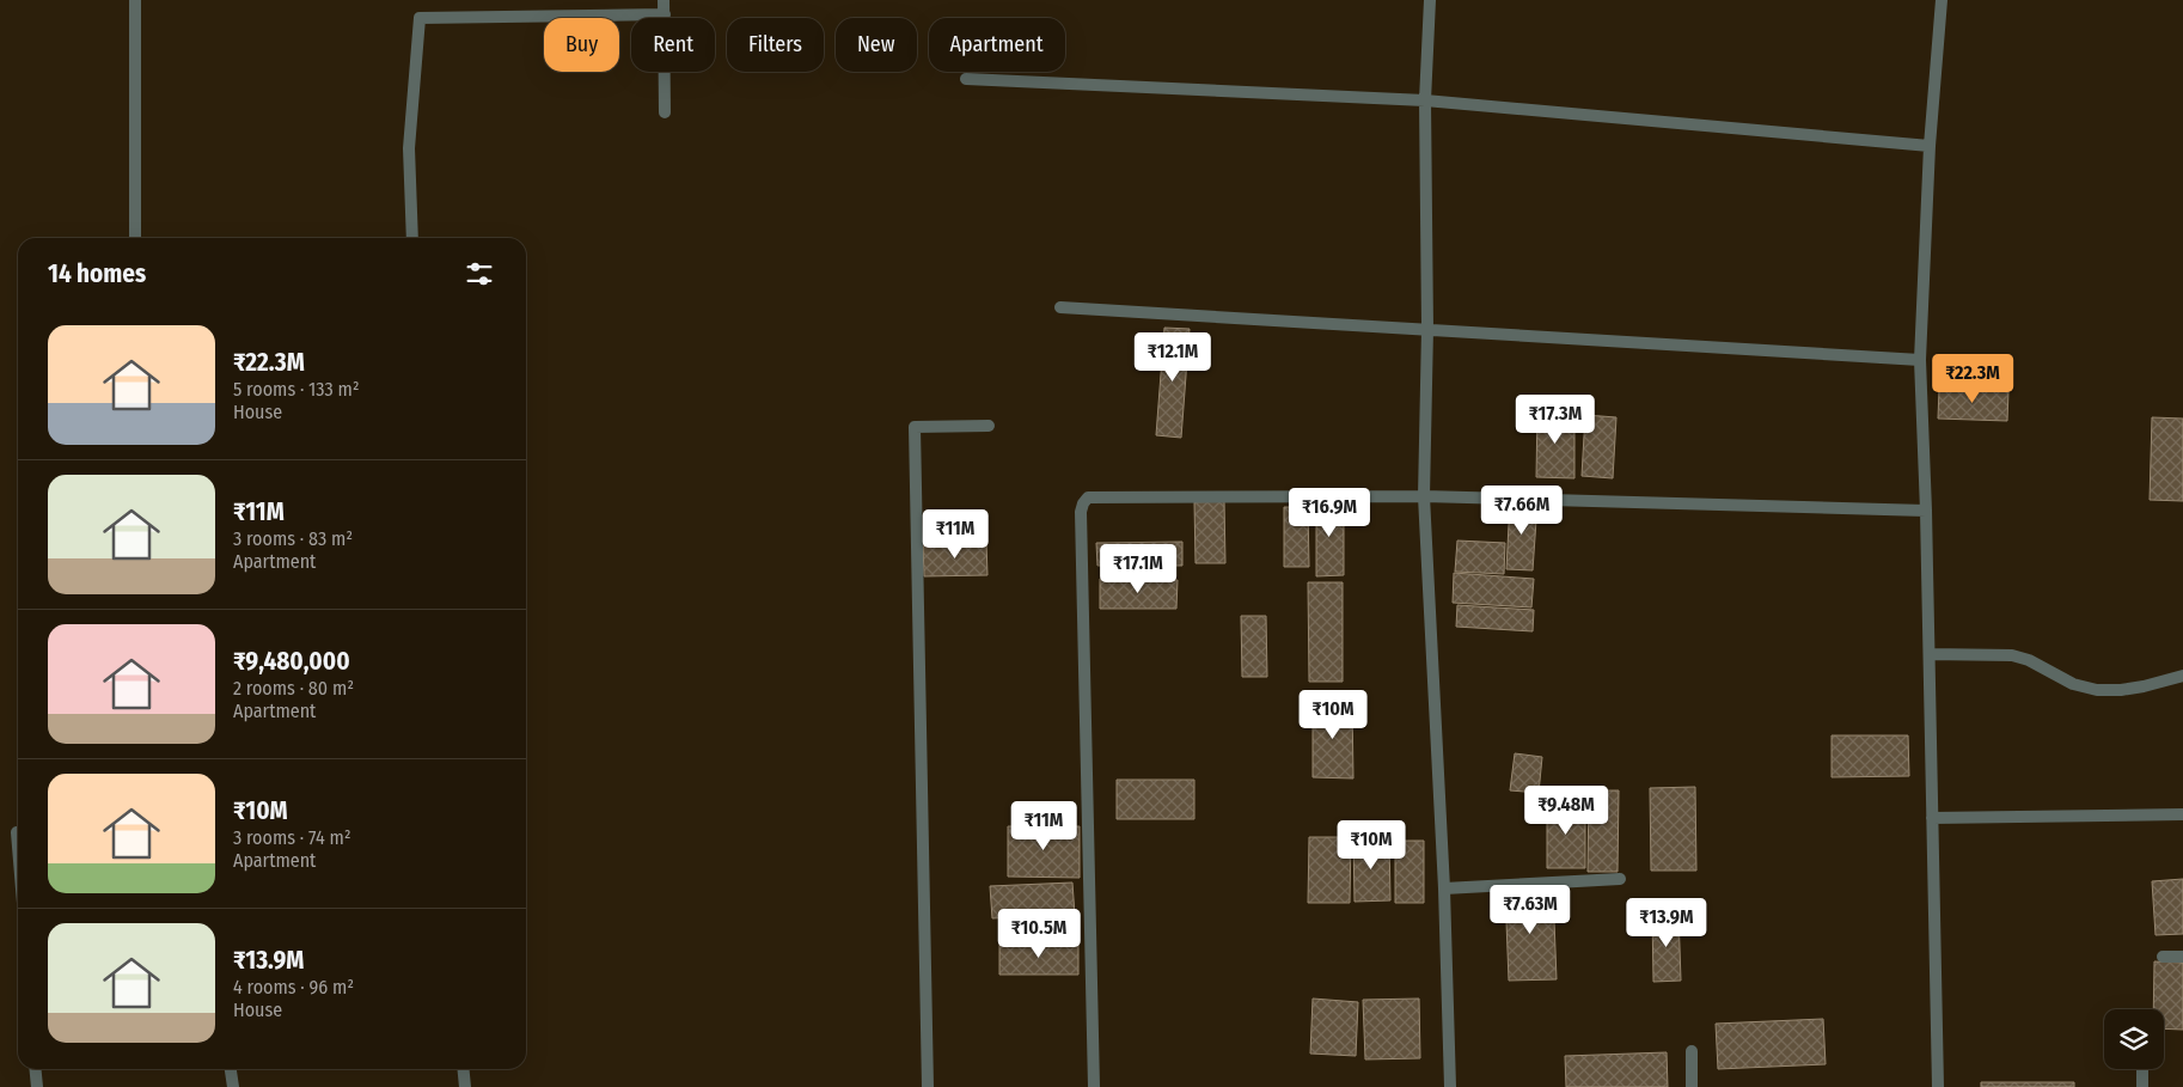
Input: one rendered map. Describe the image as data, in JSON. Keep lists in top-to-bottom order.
{
  "page": {
    "chip": [
      "Buy",
      "Rent",
      "Filters",
      "New",
      "Apartment"
    ],
    "heading": "14 homes",
    "list": [
      {
        "name": "₹22.3M",
        "note": "5 rooms · 133 m² · House"
      },
      {
        "name": "₹11M",
        "note": "3 rooms · 83 m² · Apartment"
      },
      {
        "name": "₹9,480,000",
        "note": "2 rooms · 80 m² · Apartment"
      },
      {
        "name": "₹10M",
        "note": "3 rooms · 74 m² · Apartment"
      },
      {
        "name": "₹13.9M",
        "note": "4 rooms · 96 m² · House"
      }
    ],
    "price": [
      "₹12.1M",
      "₹22.3M",
      "₹17.3M",
      "₹7.66M",
      "₹16.9M",
      "₹11M",
      "₹17.1M",
      "₹10M",
      "₹9.48M",
      "₹11M",
      "₹10M",
      "₹7.63M",
      "₹13.9M",
      "₹10.5M"
    ]
  }
}
